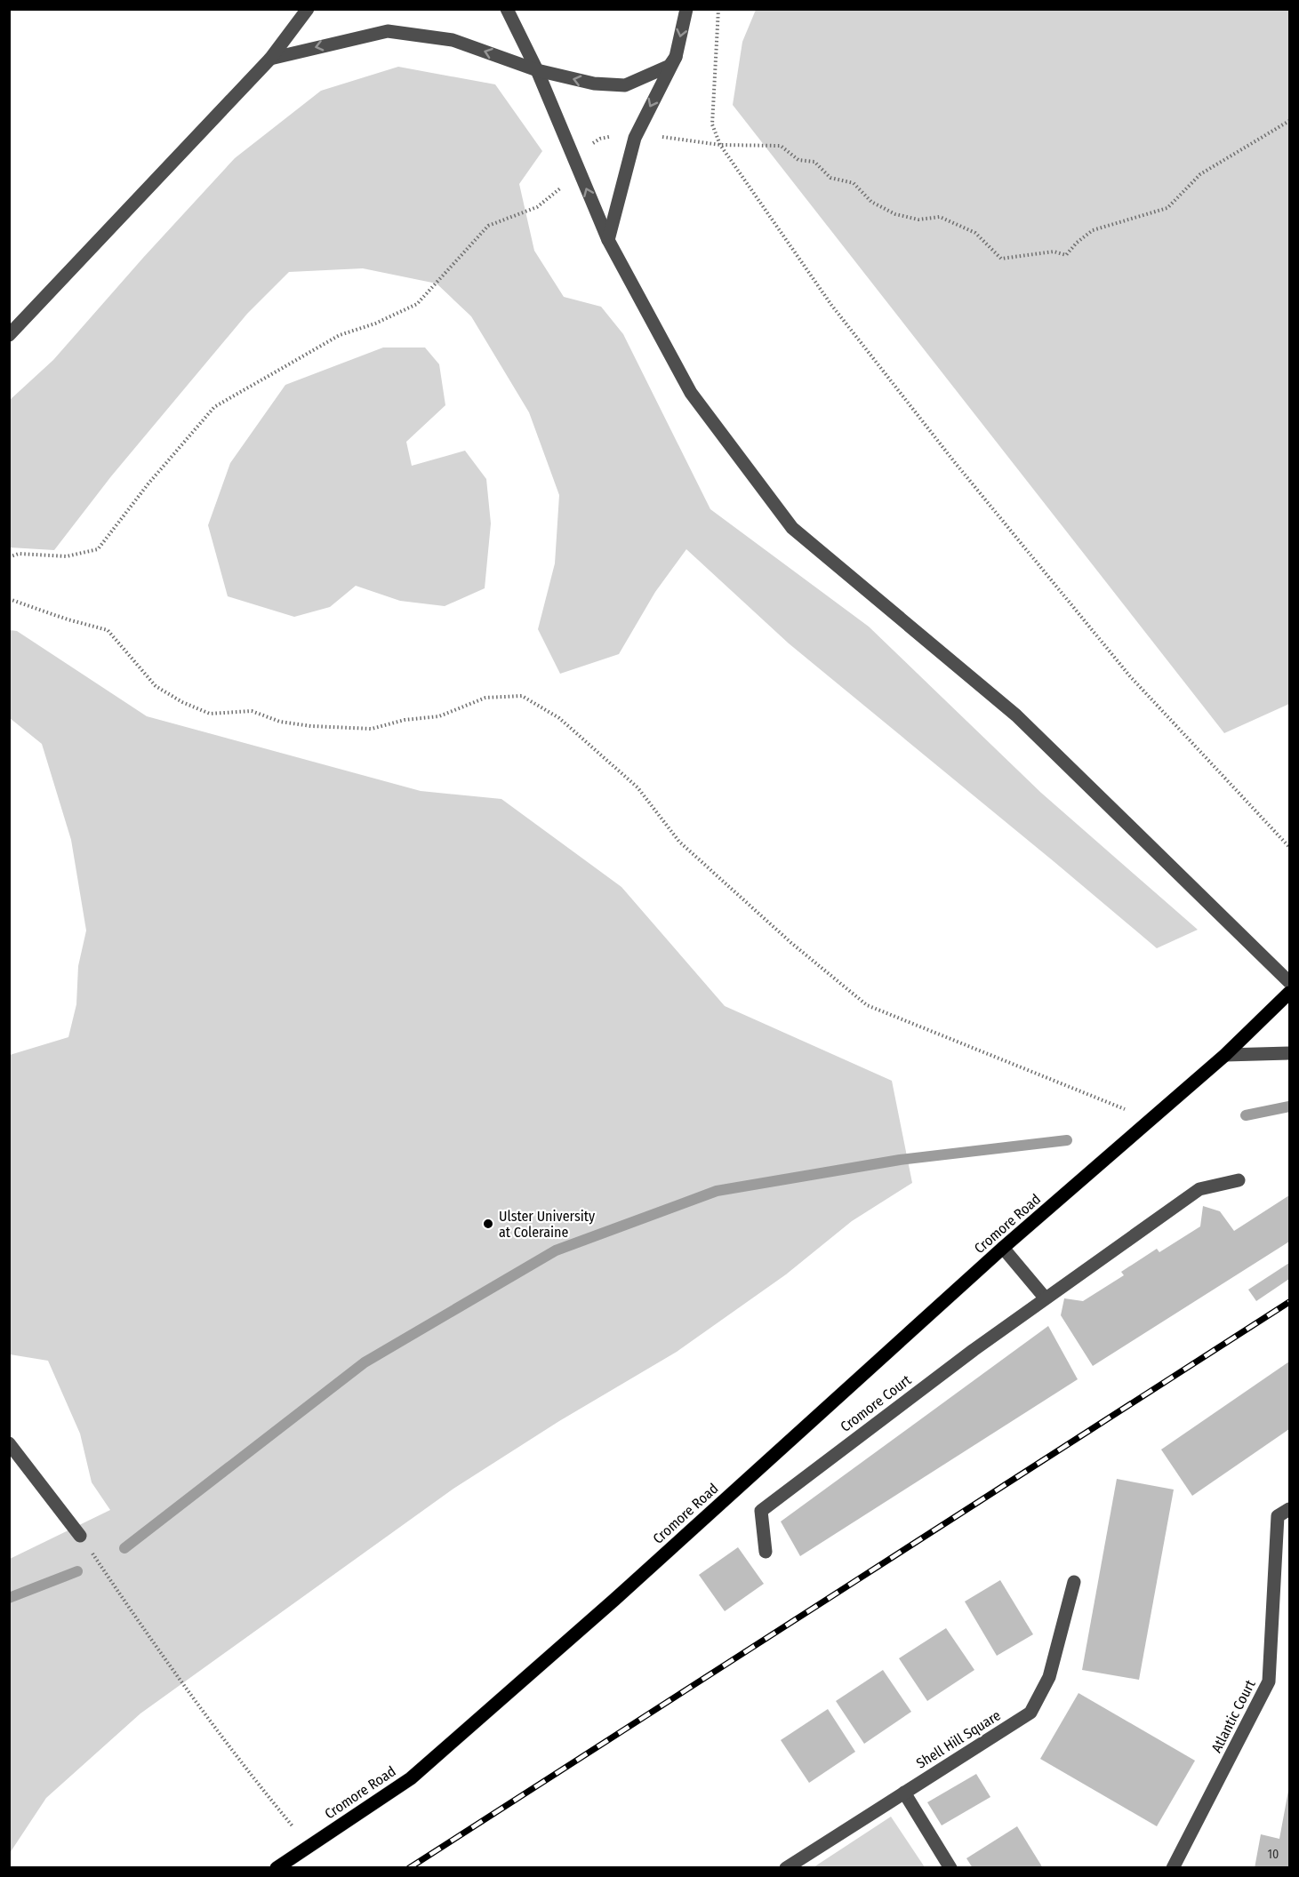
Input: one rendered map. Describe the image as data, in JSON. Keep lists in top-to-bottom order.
{
  "streets": {
    "main road": ["Cromore Road"],
    "street": ["Cromore Court", "Atlantic Court", "Shell Hill Square"]
  },
  "places": ["Ulster University at Coleraine"],
  "house_numbers": ["10"]
}
